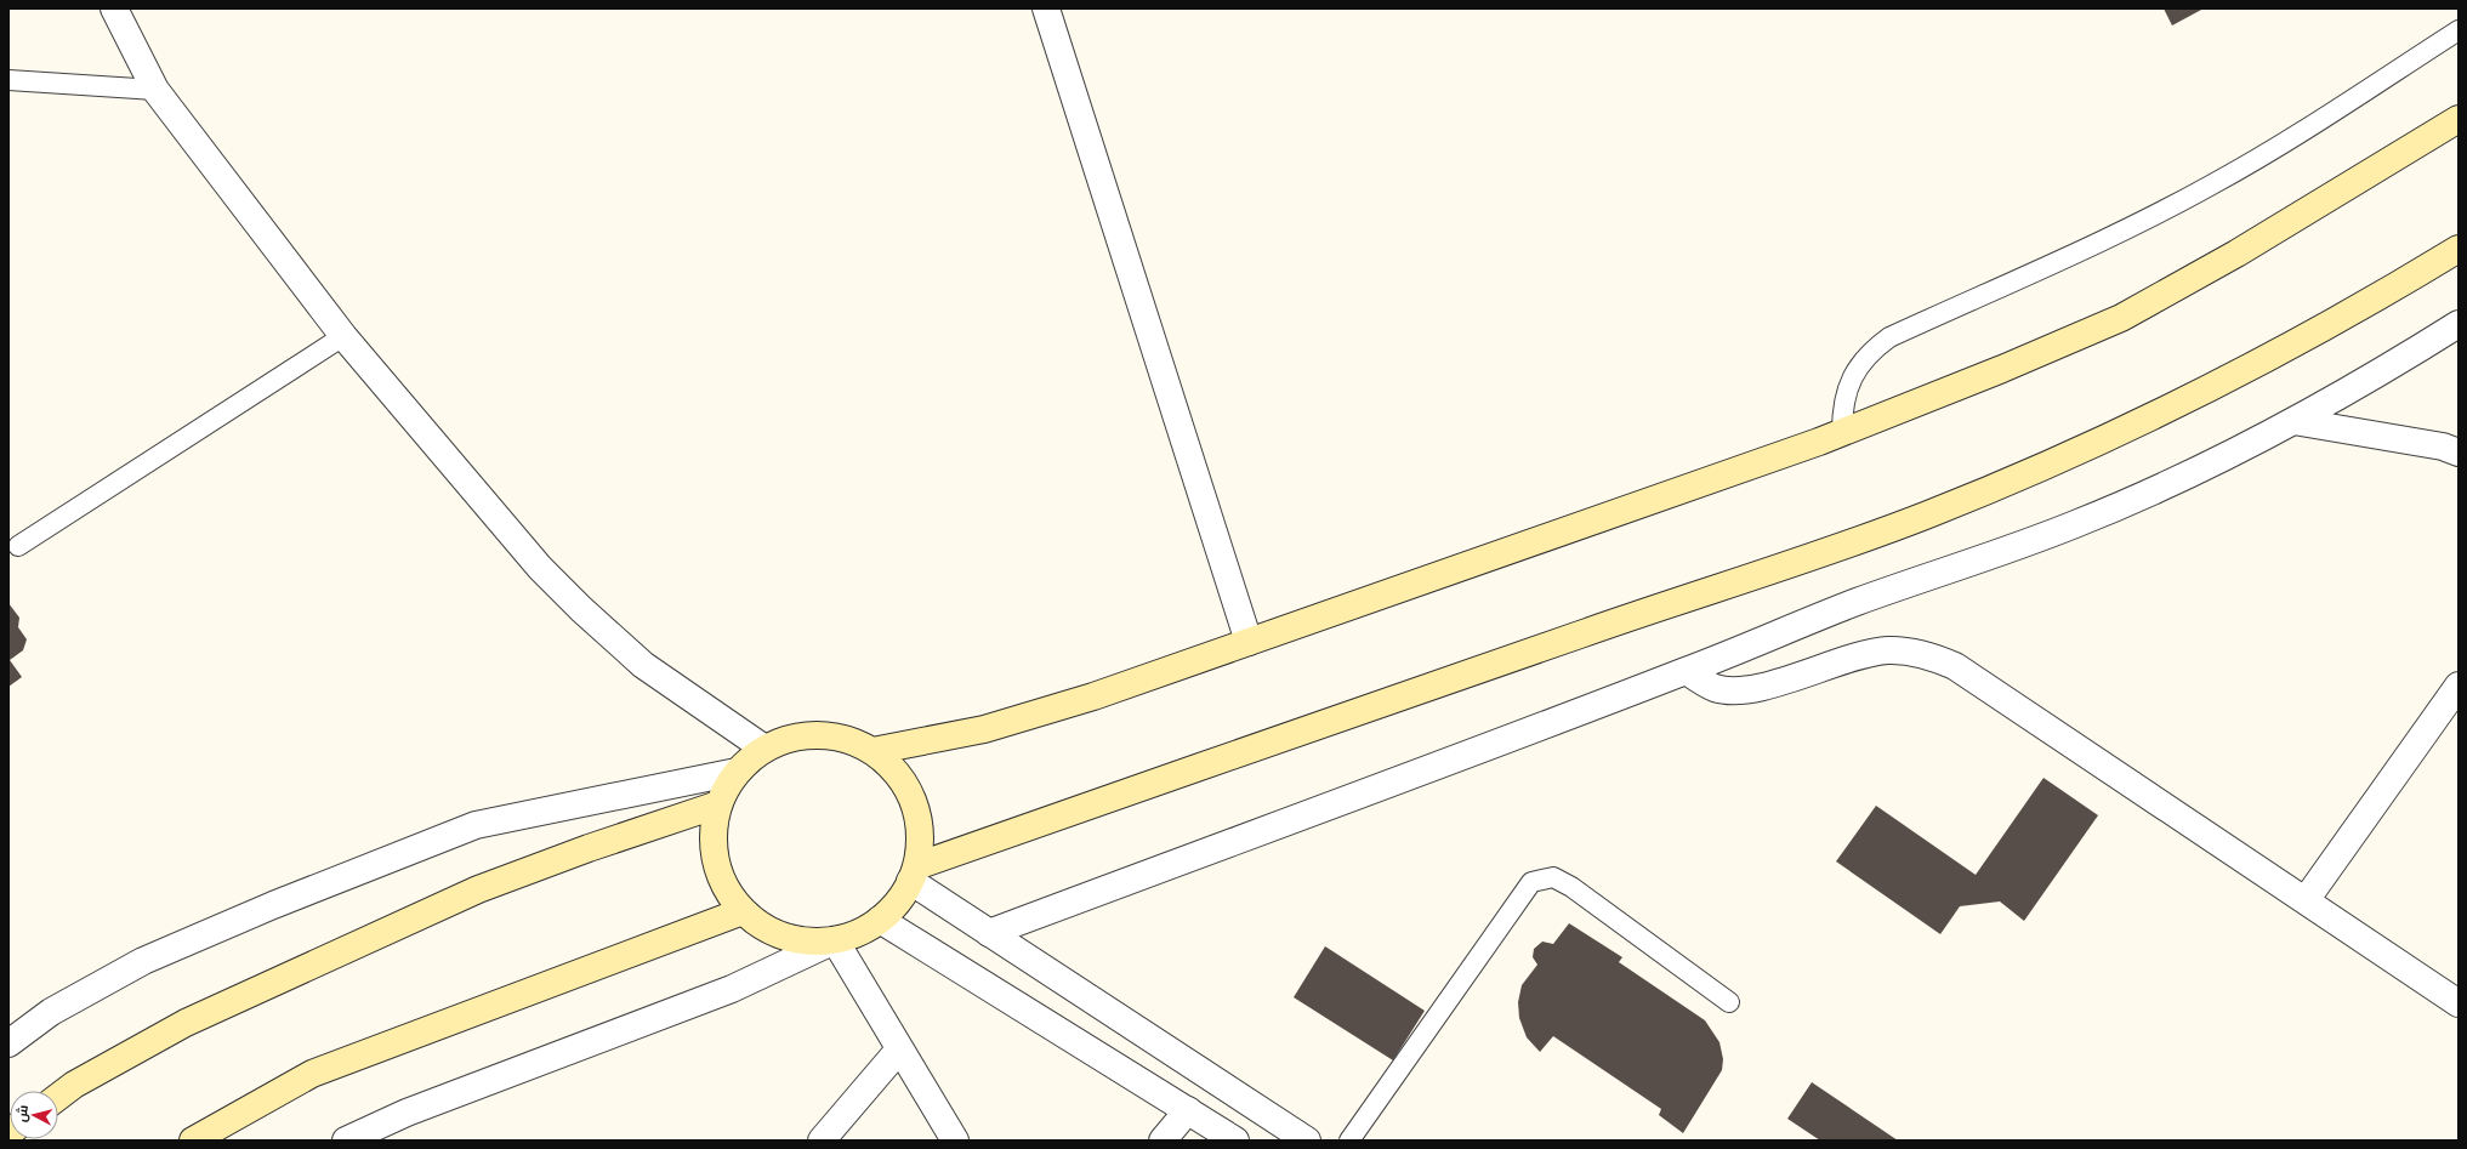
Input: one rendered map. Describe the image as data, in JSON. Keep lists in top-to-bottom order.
{
  "north": "left"
}
